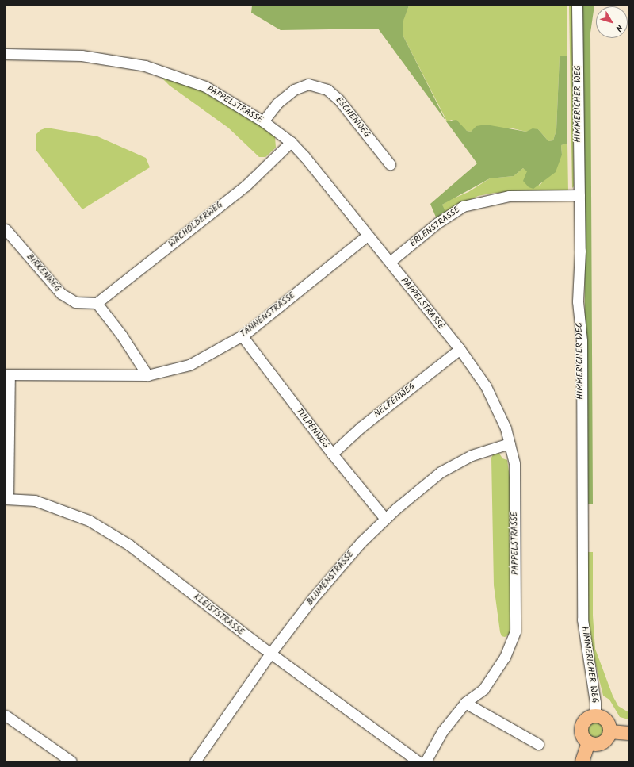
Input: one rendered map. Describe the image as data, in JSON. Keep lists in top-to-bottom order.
{
  "streets": {
    "street": [
      "HIMMERICHER WEG",
      "PAPPELSTRASSE",
      "ESCHENWEG",
      "WACHOLDERWEG",
      "ERLENSTRASSE",
      "BIRKENWEG",
      "TANNENSTRASSE",
      "NELKENWEG",
      "TULPENWEG",
      "BLUMENSTRASSE",
      "KLEISTSTRASSE"
    ]
  },
  "crossings": [
    ["HIMMERICHER WEG", "ERLENSTRASSE"],
    ["PAPPELSTRASSE", "ESCHENWEG"],
    ["PAPPELSTRASSE", "WACHOLDERWEG"],
    ["PAPPELSTRASSE", "ERLENSTRASSE"],
    ["PAPPELSTRASSE", "TANNENSTRASSE"],
    ["PAPPELSTRASSE", "NELKENWEG"],
    ["PAPPELSTRASSE", "BLUMENSTRASSE"],
    ["WACHOLDERWEG", "BIRKENWEG"],
    ["TANNENSTRASSE", "TULPENWEG"],
    ["NELKENWEG", "TULPENWEG"],
    ["TULPENWEG", "BLUMENSTRASSE"],
    ["BLUMENSTRASSE", "KLEISTSTRASSE"]
  ],
  "north": "bottom right"
}
